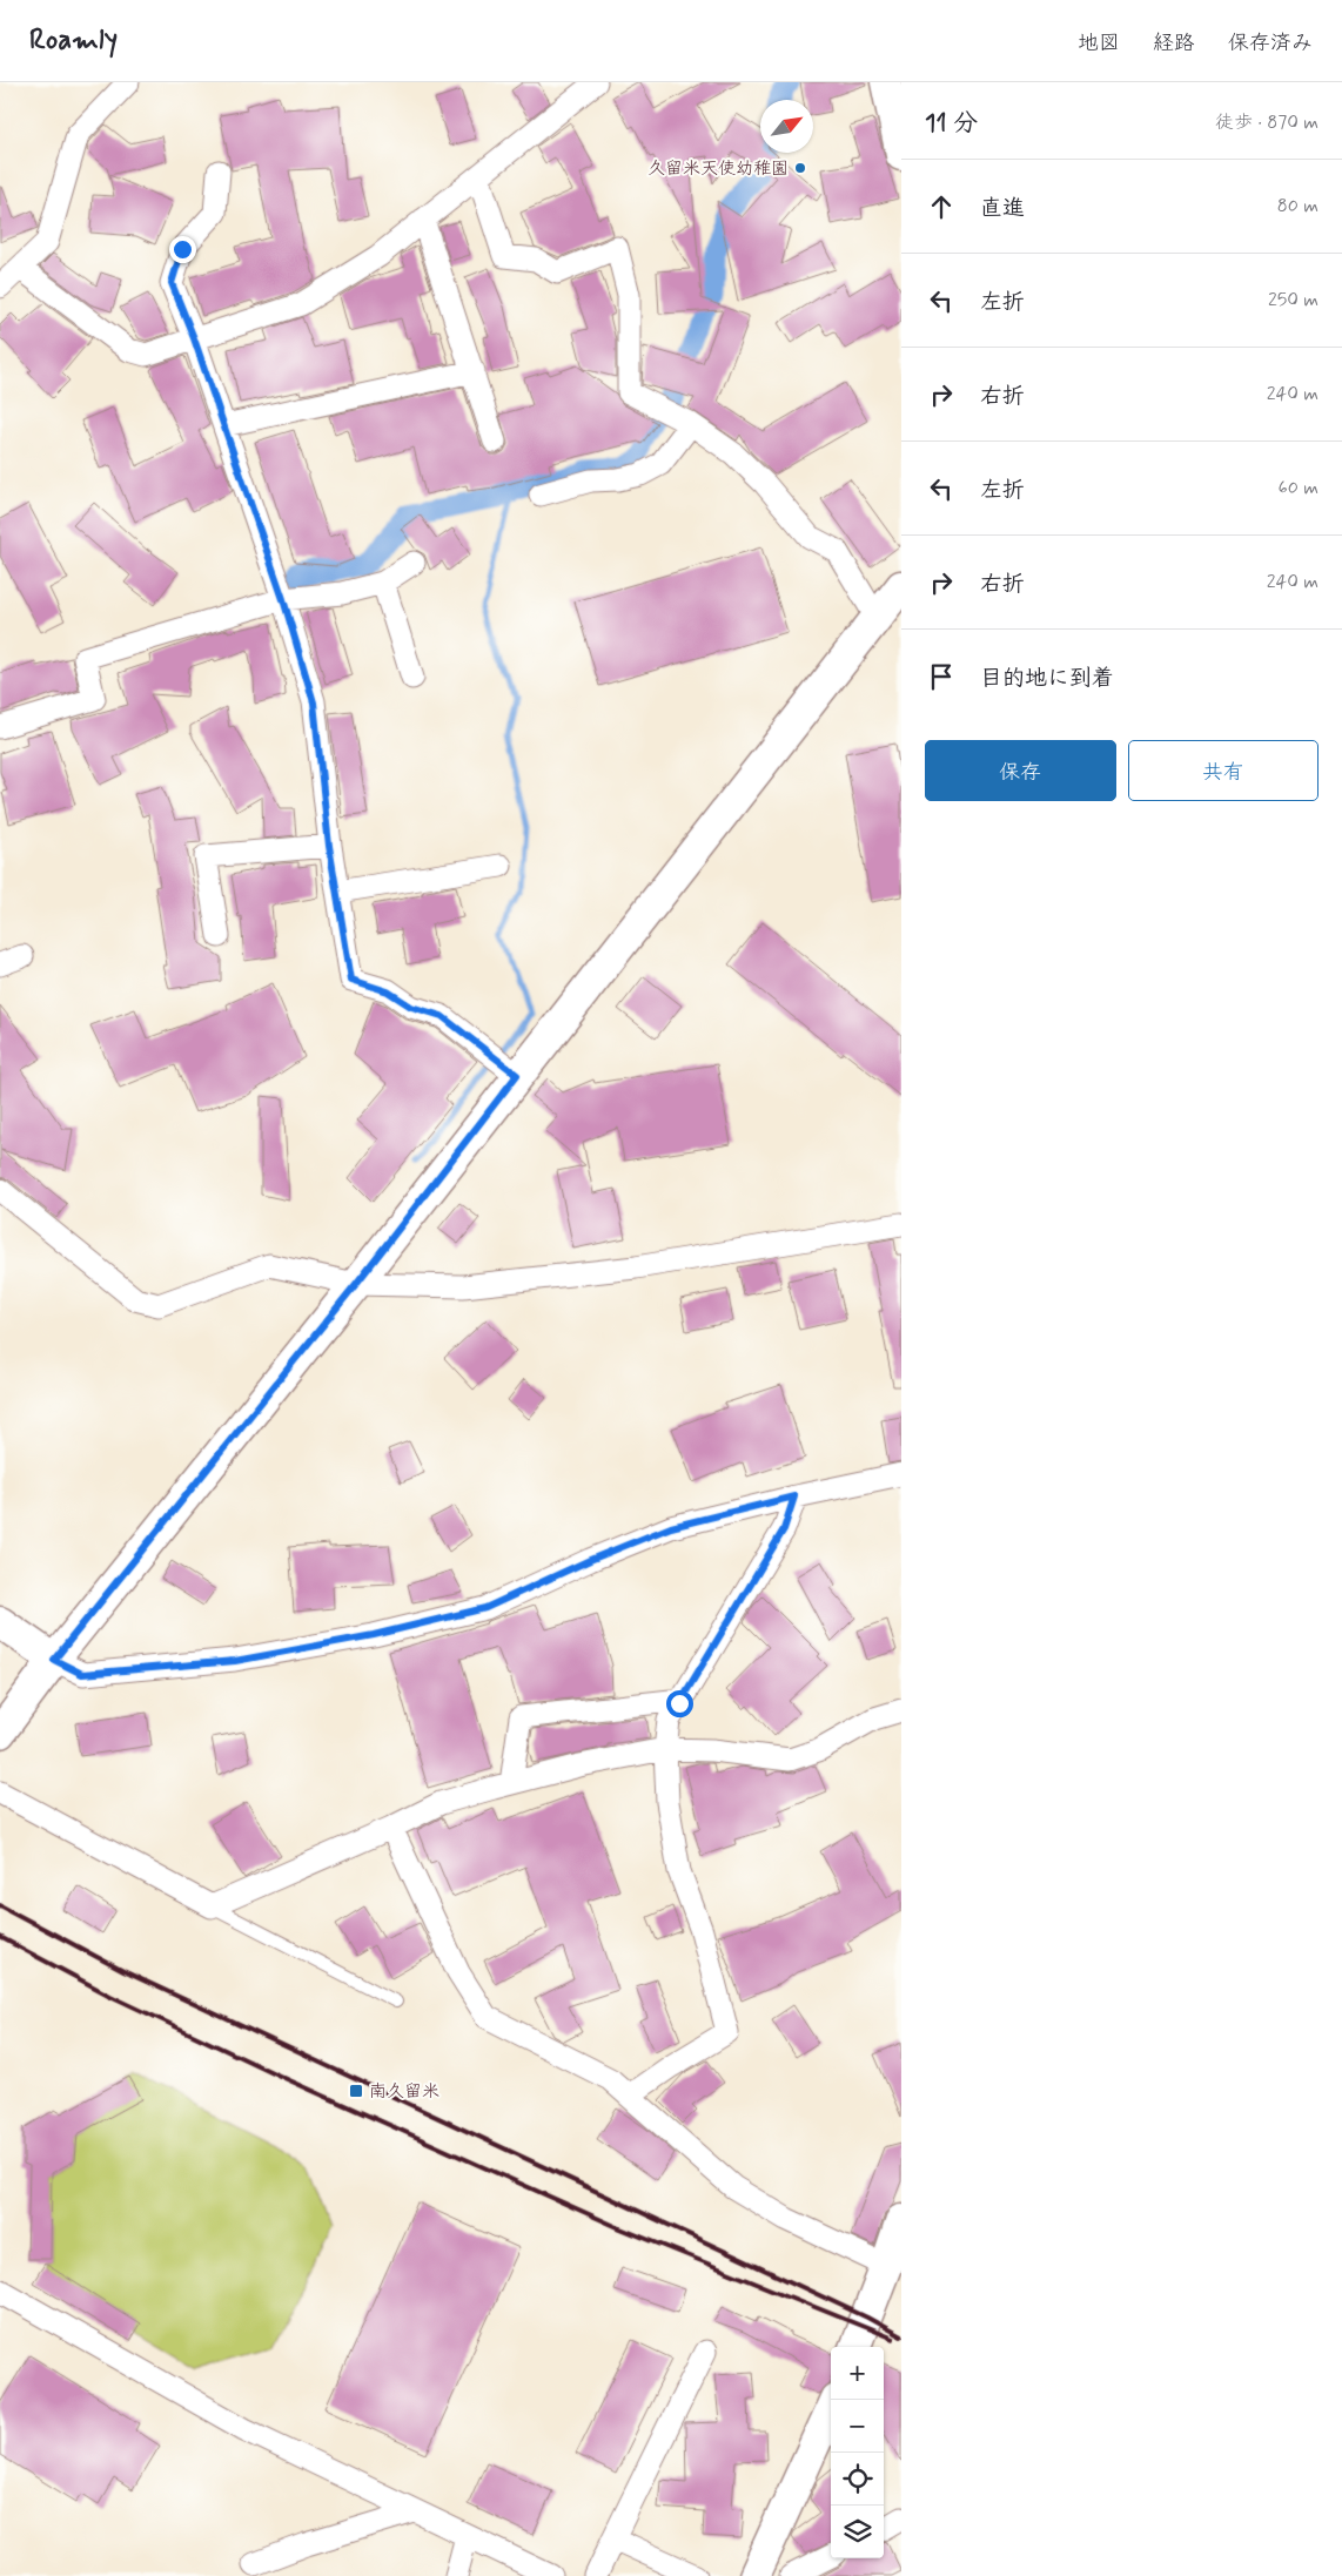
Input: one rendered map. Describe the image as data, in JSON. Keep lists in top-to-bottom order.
{
  "places": {
    "other": ["久留米天使幼稚園"],
    "transit": ["南久留米"]
  },
  "north": "top right",
  "page": {
    "header": "Roamly",
    "nav": ["地図", "経路", "保存済み"],
    "heading": ["11 分", "徒歩 · 870 m"],
    "list": [
      ["直進", "80 m"],
      ["左折", "250 m"],
      ["右折", "240 m"],
      ["左折", "60 m"],
      ["右折", "240 m"],
      "目的地に到着"
    ],
    "buttons": ["保存", "共有"],
    "map_buttons": ["+", "−"]
  }
}
